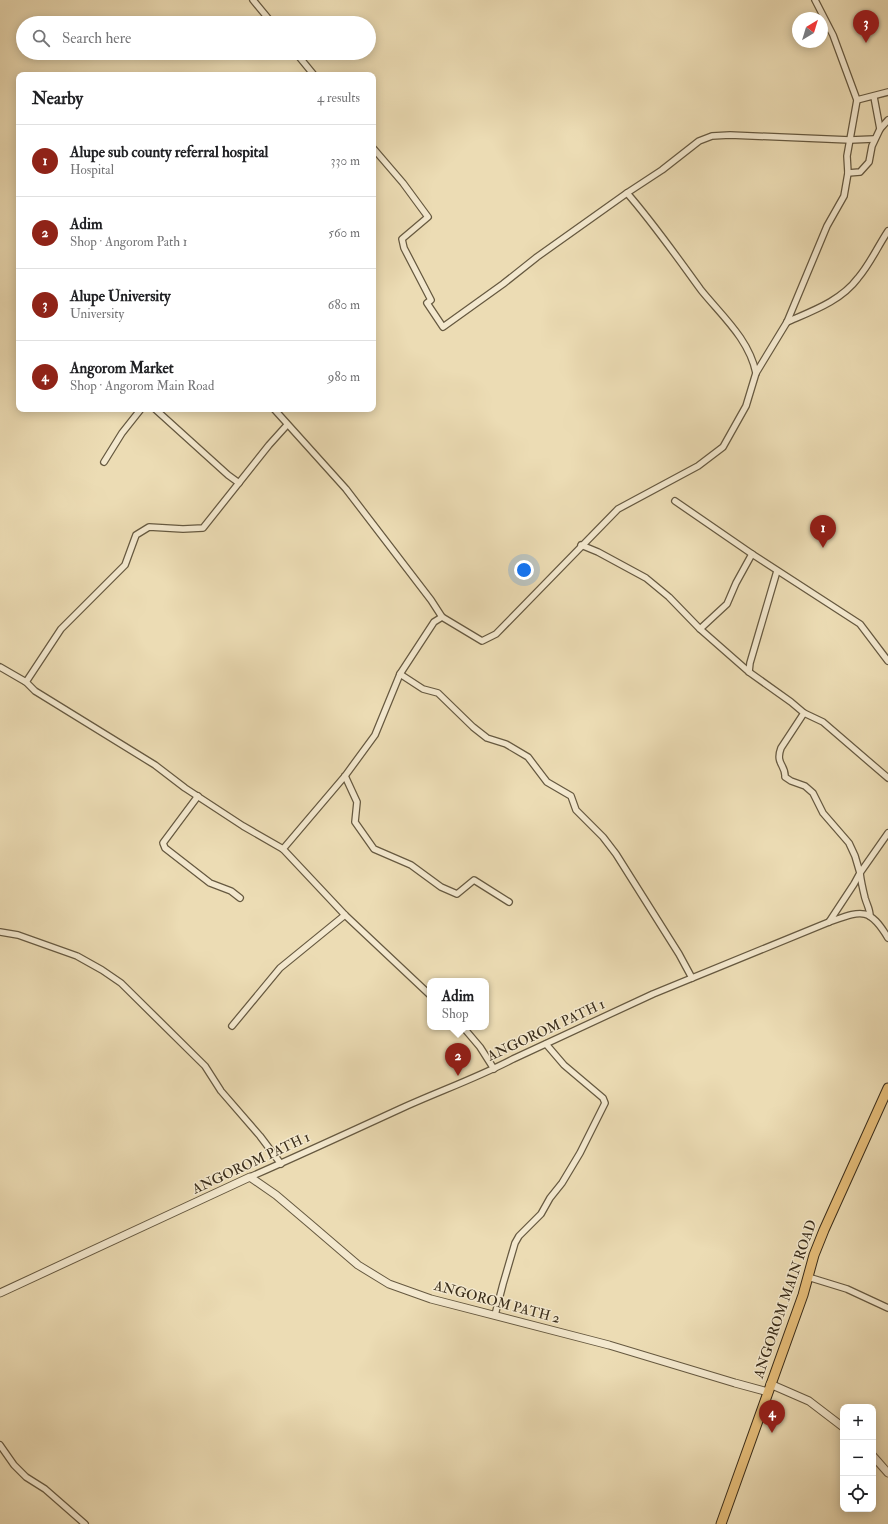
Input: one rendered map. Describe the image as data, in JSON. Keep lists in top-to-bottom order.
{
  "streets": {
    "highway": ["ANGOROM MAIN ROAD"],
    "street": ["ANGOROM PATH 1", "ANGOROM PATH 2"]
  },
  "crossings": [
    ["ANGOROM PATH 1", "ANGOROM PATH 2"],
    ["ANGOROM MAIN ROAD", "ANGOROM PATH 2"]
  ],
  "north": "top right",
  "page": {
    "pins": [
      "3",
      "1",
      "2",
      "4"
    ],
    "search": "Search here",
    "heading": ["Nearby", "4 results"],
    "list": [
      {
        "mark": "1",
        "name": "Alupe sub county referral hospital",
        "note": "Hospital",
        "value": "330 m"
      },
      {
        "mark": "2",
        "name": "Adim",
        "note": "Shop · Angorom Path 1",
        "value": "560 m"
      },
      {
        "mark": "3",
        "name": "Alupe University",
        "note": "University",
        "value": "680 m"
      },
      {
        "mark": "4",
        "name": "Angorom Market",
        "note": "Shop · Angorom Main Road",
        "value": "980 m"
      }
    ],
    "popup": ["Adim", "Shop"],
    "map_buttons": ["+", "−"]
  }
}
